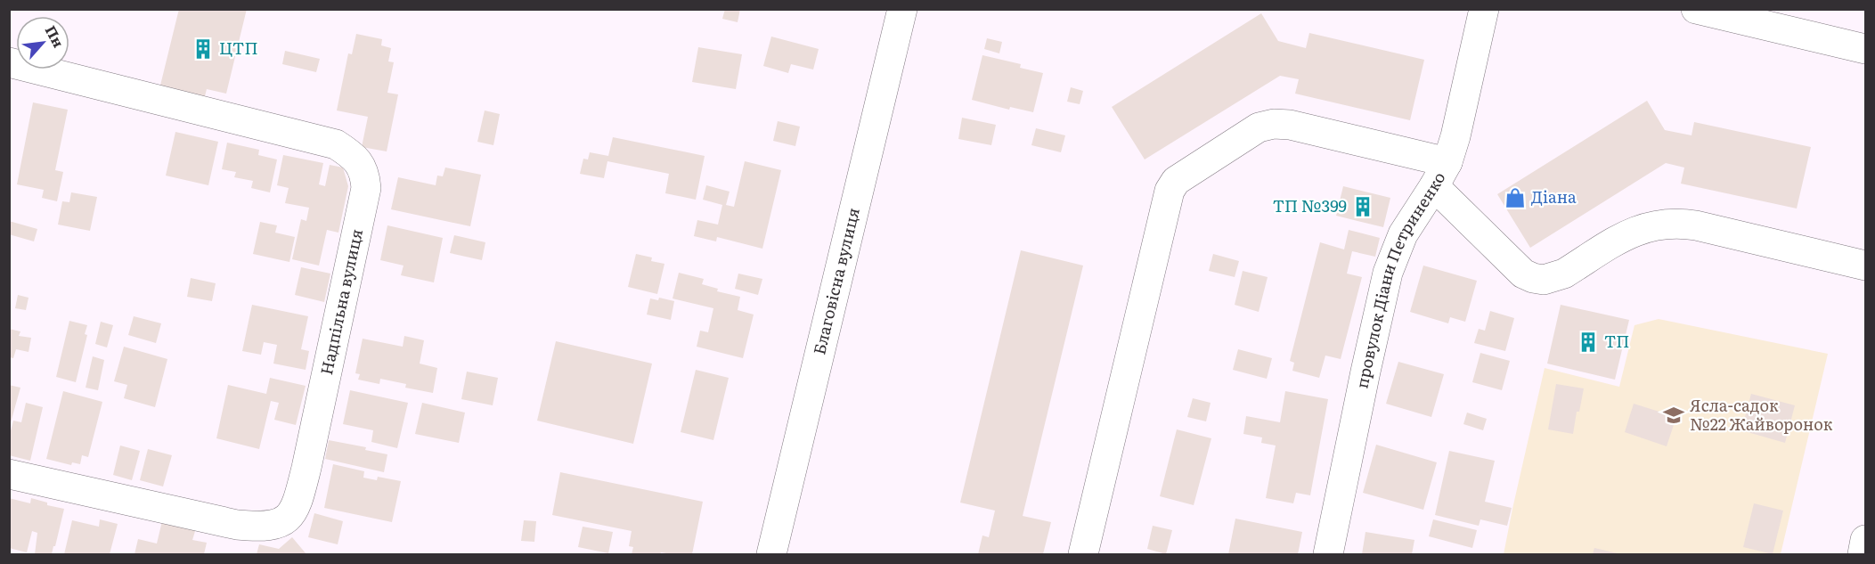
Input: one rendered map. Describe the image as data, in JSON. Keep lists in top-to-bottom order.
{
  "streets": {
    "street": ["провулок Діани Петриненко", "Благовісна вулиця", "Надпільна вулиця"]
  },
  "places": {
    "building": ["ЦТП", "ТП №399", "ТП"],
    "shop": ["Діана"],
    "school or university": ["Ясла-садок №22 Жайворонок"]
  },
  "north": "top right"
}
